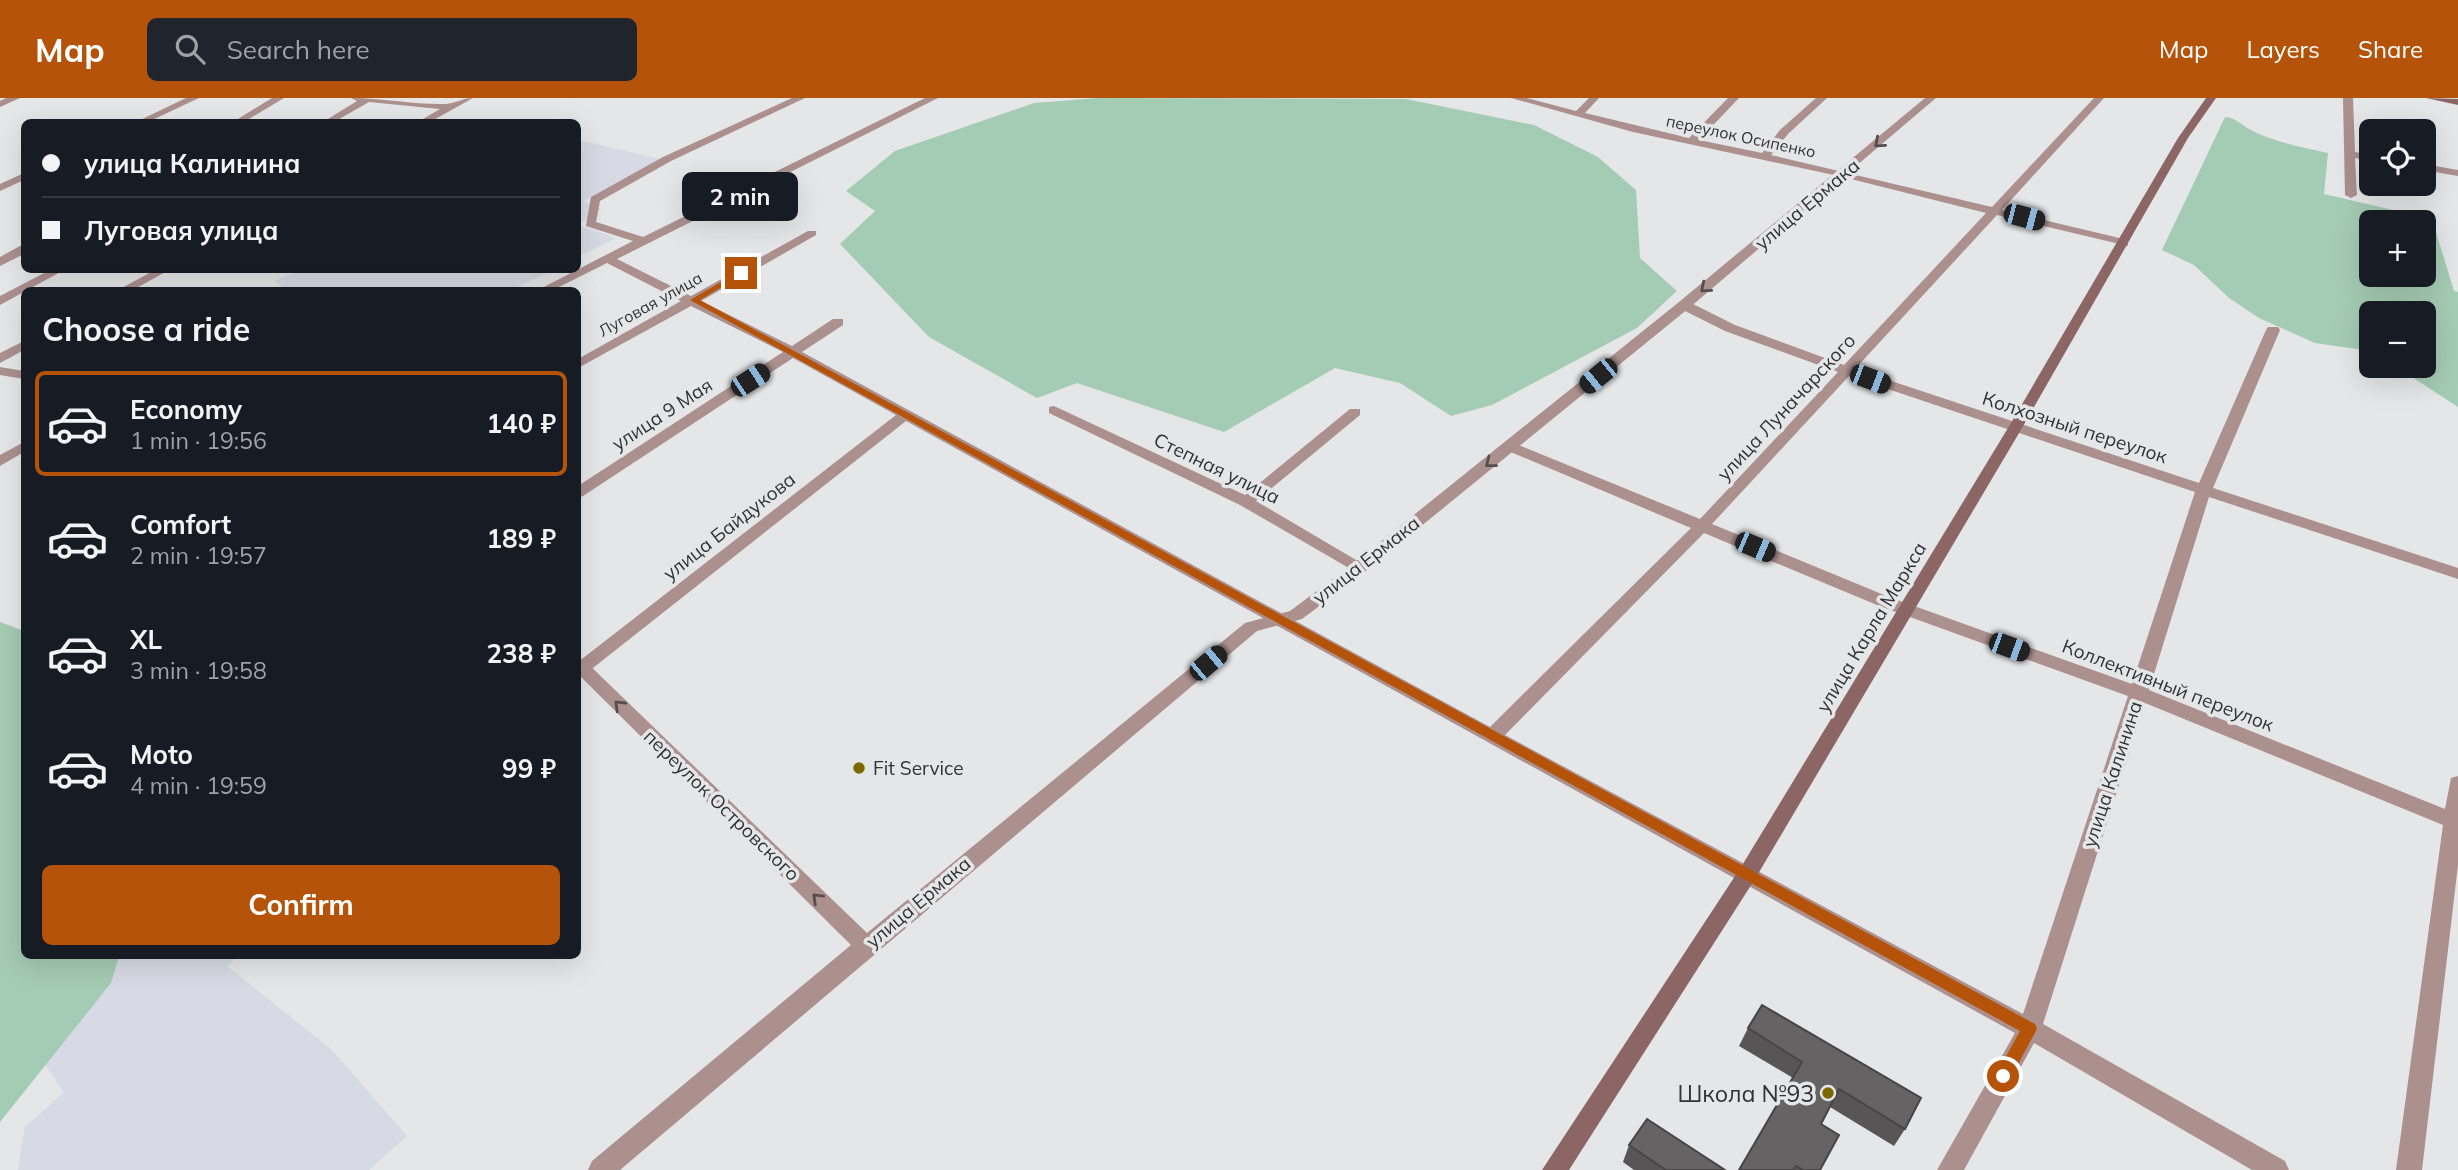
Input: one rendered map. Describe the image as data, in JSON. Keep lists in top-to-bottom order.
{
  "streets": {
    "main road": ["улица Карла Маркса"],
    "street": [
      "переулок Осипенко",
      "улица Ермака",
      "Луговая улица",
      "улица Луначарского",
      "улица 9 Мая",
      "Колхозный переулок",
      "Степная улица",
      "улица Байдукова",
      "Коллективный переулок",
      "улица Калинина",
      "переулок Островского"
    ]
  },
  "crossings": [
    ["переулок Осипенко", "улица Ермака"],
    ["переулок Осипенко", "улица Луначарского"],
    ["переулок Осипенко", "улица Карла Маркса"],
    ["улица Ермака", "Колхозный переулок"],
    ["улица Ермака", "Степная улица"],
    ["улица Ермака", "Коллективный переулок"],
    ["улица Ермака", "переулок Островского"],
    ["улица Луначарского", "Колхозный переулок"],
    ["улица Луначарского", "Коллективный переулок"],
    ["Колхозный переулок", "улица Карла Маркса"],
    ["Колхозный переулок", "улица Калинина"],
    ["улица Карла Маркса", "Коллективный переулок"],
    ["Коллективный переулок", "улица Калинина"]
  ],
  "one_way": ["переулок Островского"],
  "places": ["Fit Service", "Школа №93"],
  "page": {
    "header": "Map",
    "search": "Search here",
    "nav": ["Map", "Layers", "Share"],
    "map_buttons": ["+", "−"],
    "banner": ["улица Калинина", "Луговая улица"],
    "bubble": "2 min",
    "heading": "Choose a ride",
    "list": [
      {
        "name": "Economy",
        "note": "1 min · 19:56",
        "value": "140 ₽"
      },
      {
        "name": "Comfort",
        "note": "2 min · 19:57",
        "value": "189 ₽"
      },
      {
        "name": "XL",
        "note": "3 min · 19:58",
        "value": "238 ₽"
      },
      {
        "name": "Moto",
        "note": "4 min · 19:59",
        "value": "99 ₽"
      }
    ],
    "buttons": "Confirm"
  }
}
